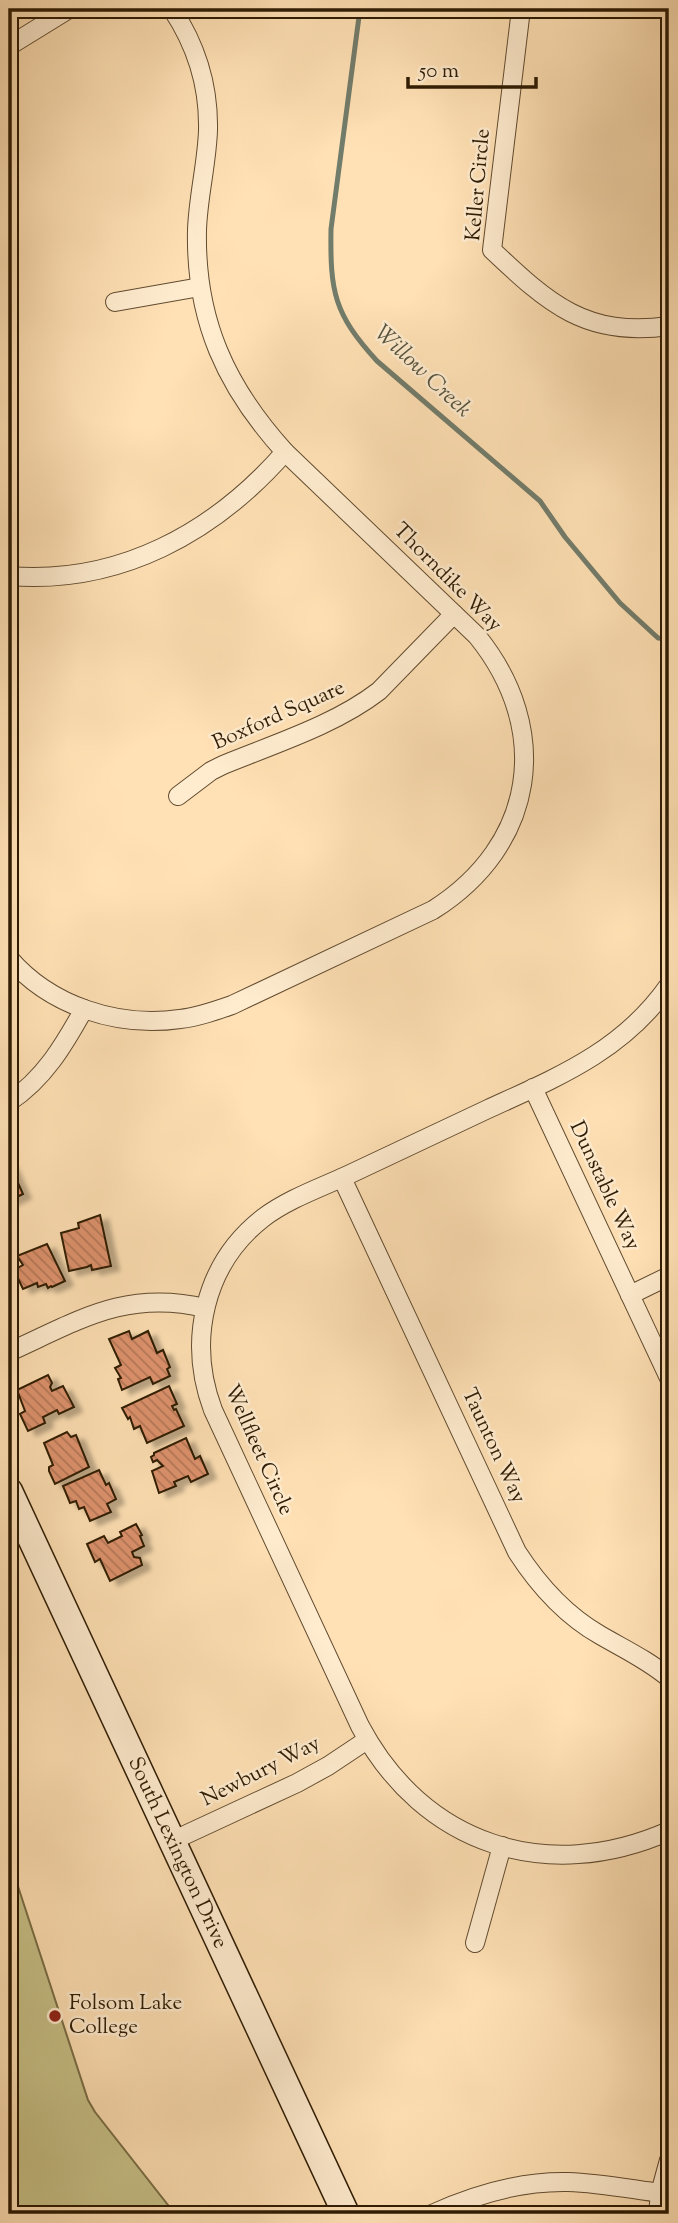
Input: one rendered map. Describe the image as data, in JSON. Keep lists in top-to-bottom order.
{
  "streets": {
    "street": [
      "Keller Circle",
      "Thorndike Way",
      "Boxford Square",
      "Dunstable Way",
      "Taunton Way",
      "Wellfleet Circle",
      "Newbury Way",
      "South Lexington Drive"
    ]
  },
  "crossings": [
    ["Thorndike Way", "Boxford Square"],
    ["Dunstable Way", "Wellfleet Circle"],
    ["Taunton Way", "Wellfleet Circle"],
    ["Wellfleet Circle", "Newbury Way"],
    ["Newbury Way", "South Lexington Drive"]
  ],
  "water": ["Willow Creek"],
  "places": ["Folsom Lake College"],
  "scale_bar": "50 m"
}
